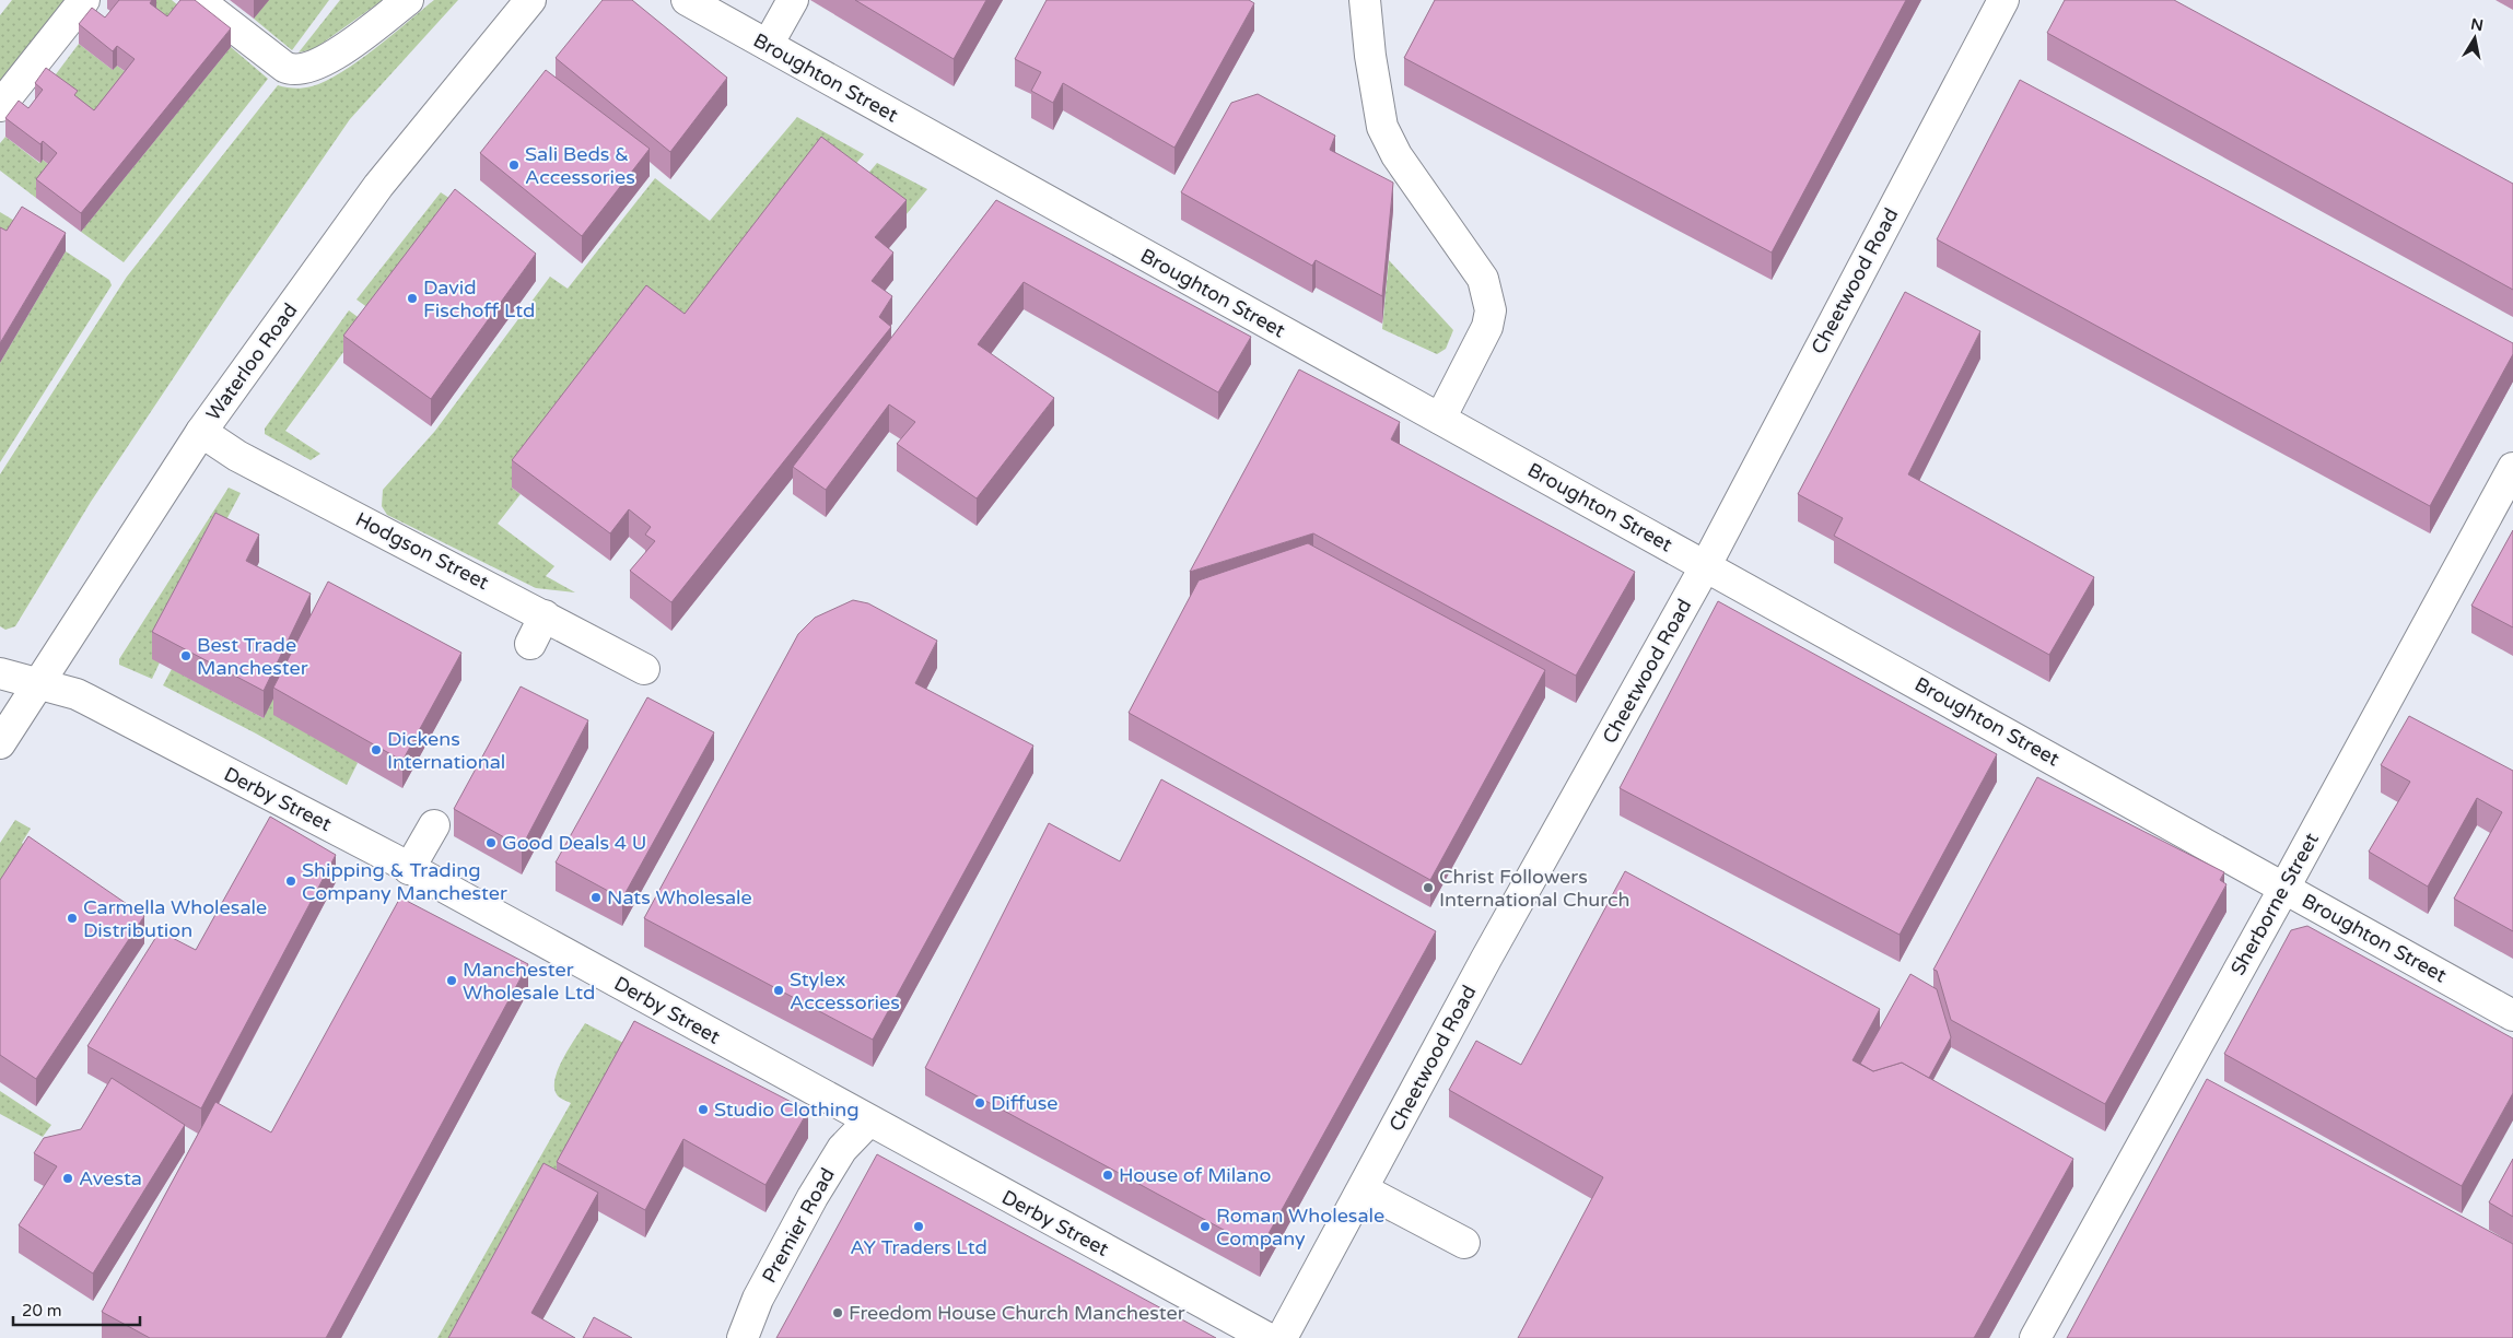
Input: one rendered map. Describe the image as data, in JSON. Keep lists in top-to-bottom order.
{
  "streets": {
    "street": [
      "Broughton Street",
      "Cheetwood Road",
      "Waterloo Road",
      "Hodgson Street",
      "Derby Street",
      "Sherborne Street",
      "Premier Road"
    ]
  },
  "crossings": [
    ["Broughton Street", "Cheetwood Road"],
    ["Broughton Street", "Sherborne Street"],
    ["Waterloo Road", "Hodgson Street"],
    ["Waterloo Road", "Derby Street"],
    ["Derby Street", "Premier Road"]
  ],
  "places": [
    "Sali Beds & Accessories",
    "David Fischoff Ltd",
    "Best Trade Manchester",
    "Dickens International",
    "Good Deals 4 U",
    "Shipping & Trading Company Manchester",
    "Christ Followers International Church",
    "Nats Wholesale",
    "Carmella Wholesale Distribution",
    "Manchester Wholesale Ltd",
    "Stylex Accessories",
    "Diffuse",
    "Studio Clothing",
    "House of Milano",
    "Avesta",
    "AY Traders Ltd",
    "Roman Wholesale Company",
    "Freedom House Church Manchester"
  ],
  "scale_bar": "20 m",
  "north": "top"
}
